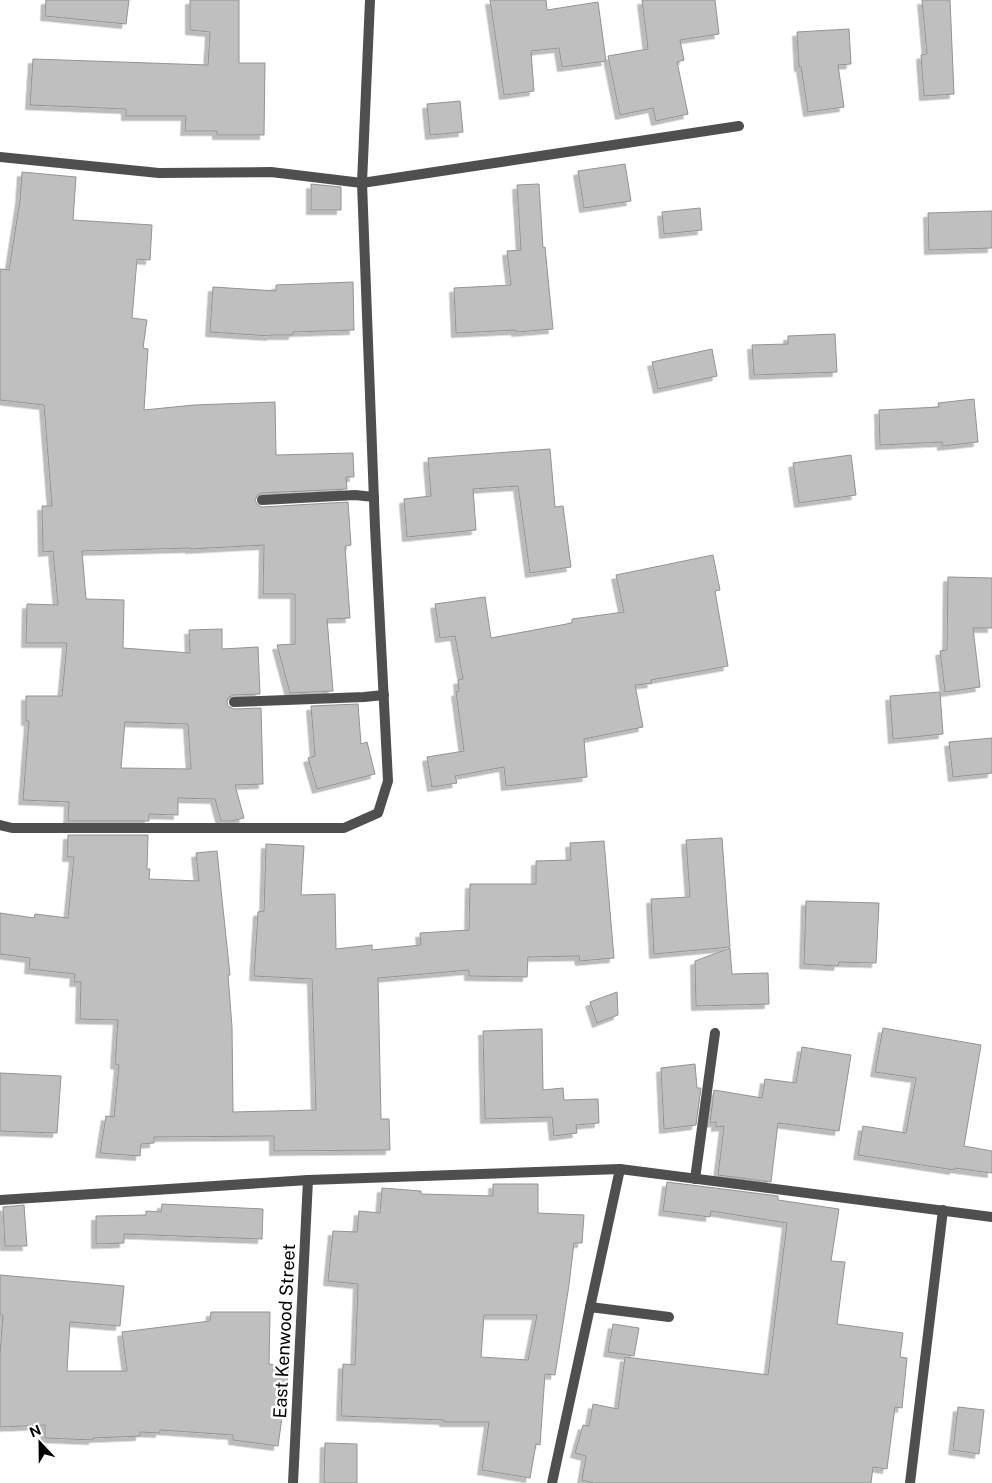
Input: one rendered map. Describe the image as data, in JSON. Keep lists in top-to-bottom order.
{
  "streets": {
    "street": ["East Kenwood Street"]
  },
  "north": "top"
}
